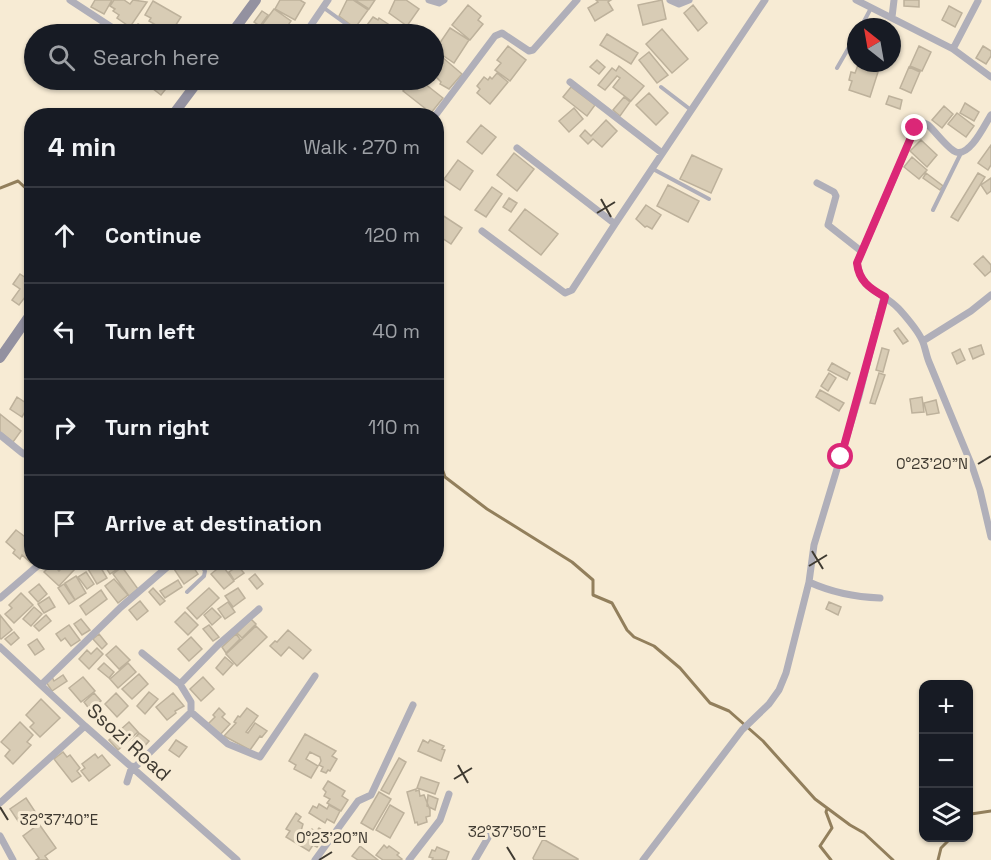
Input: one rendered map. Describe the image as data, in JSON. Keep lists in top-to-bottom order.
{
  "streets": {
    "street": ["Ssozi Road"]
  },
  "north": "top left",
  "page": {
    "search": "Search here",
    "heading": ["4 min", "Walk · 270 m"],
    "list": [
      ["Continue", "120 m"],
      ["Turn left", "40 m"],
      ["Turn right", "110 m"],
      "Arrive at destination"
    ],
    "map_buttons": ["+", "−"]
  },
  "coordinates": ["0°23'20\"N", "32°37'40\"E", "32°37'50\"E"]
}
